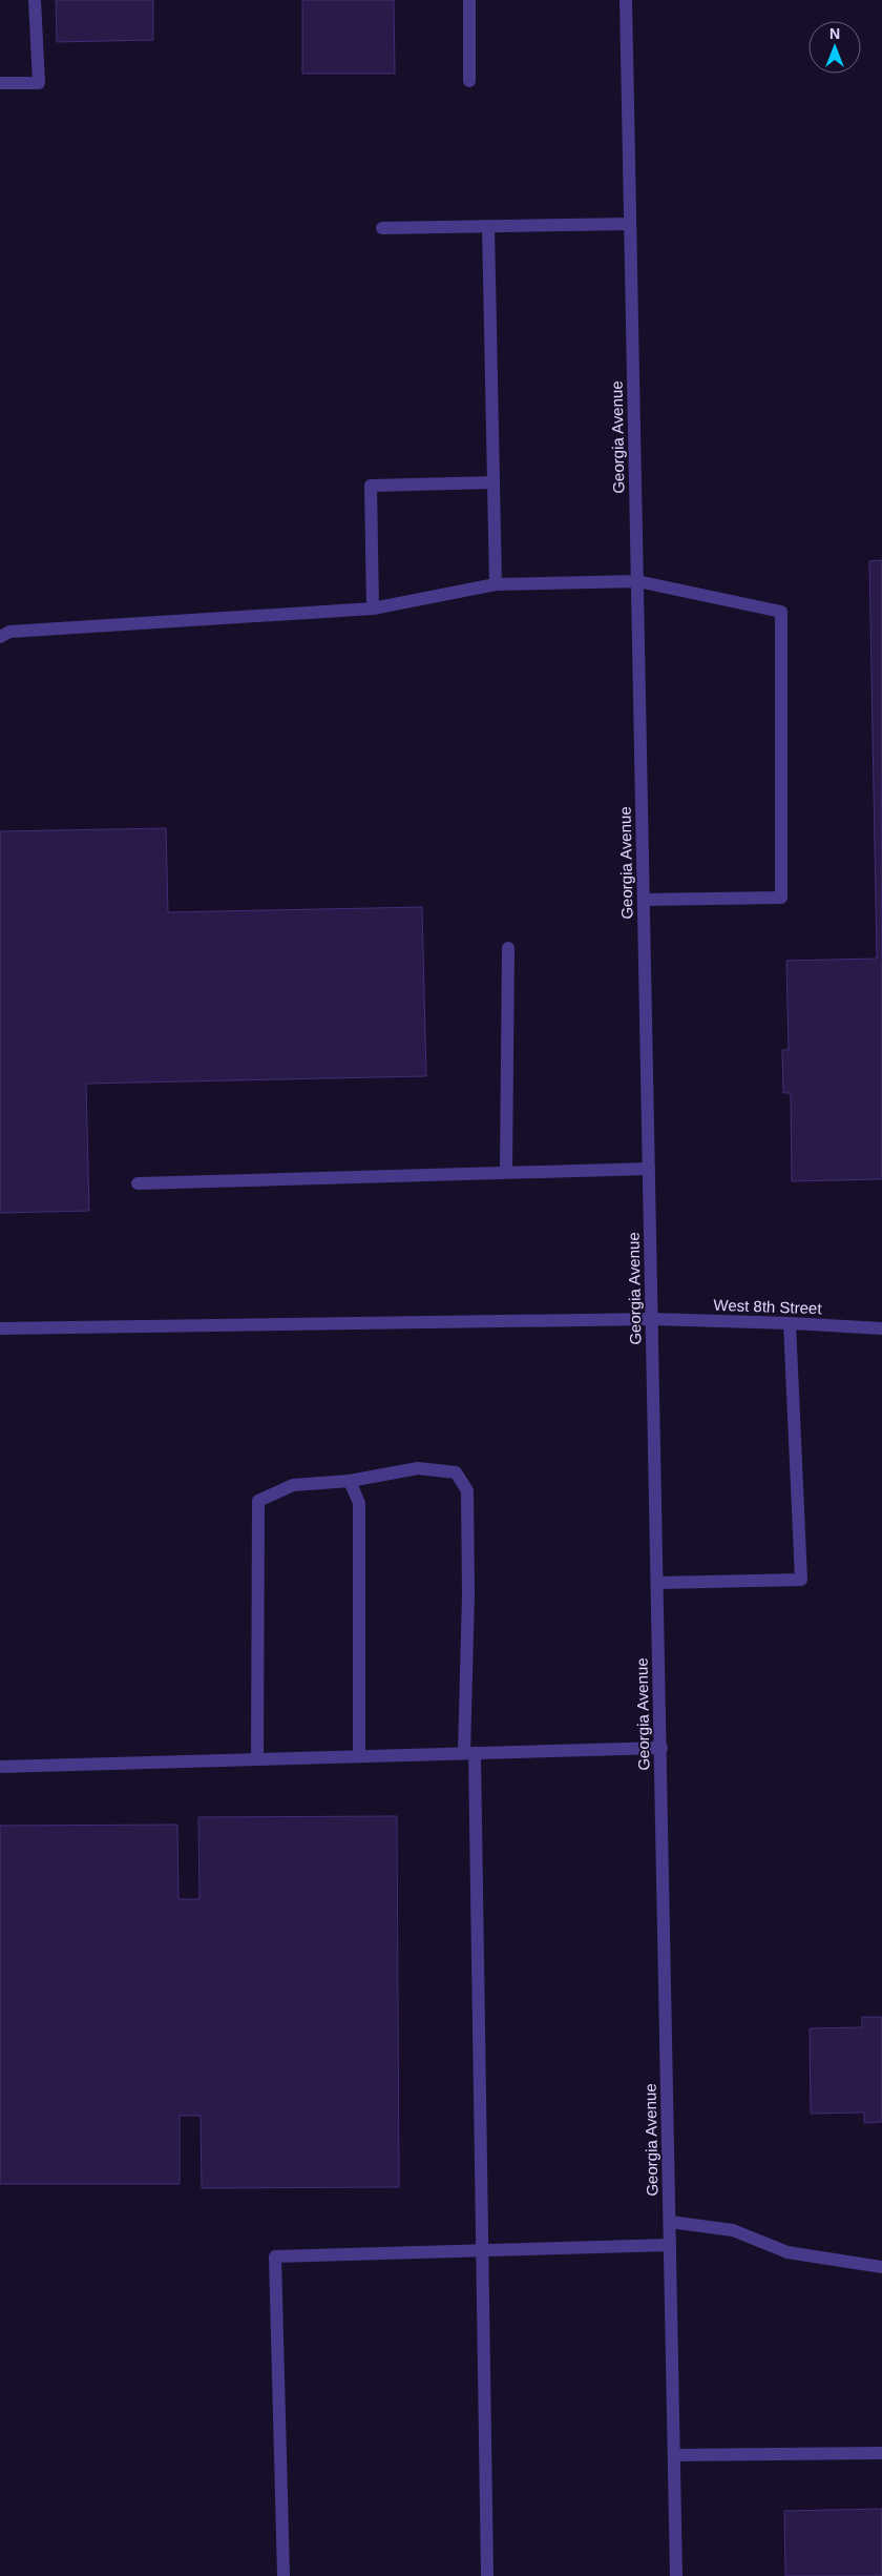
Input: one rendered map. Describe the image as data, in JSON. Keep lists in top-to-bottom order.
{
  "streets": {
    "street": ["Georgia Avenue", "West 8th Street"]
  },
  "crossings": [
    ["Georgia Avenue", "West 8th Street"]
  ],
  "north": "top"
}
